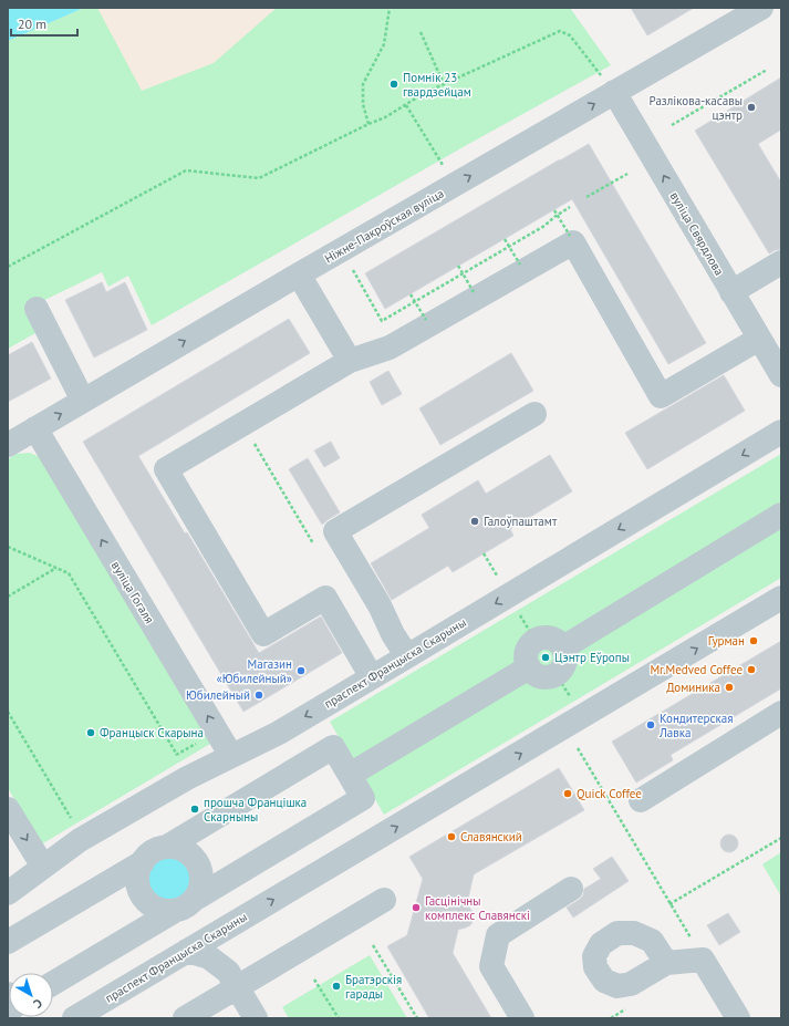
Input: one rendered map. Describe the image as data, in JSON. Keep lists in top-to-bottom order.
{
  "streets": {
    "street": [
      "Ніжне-Пакроўская вуліца",
      "вуліца Свярдлова",
      "вуліца Гогаля",
      "праспект Францыска Скарыны"
    ]
  },
  "crossings": [
    ["Ніжне-Пакроўская вуліца", "вуліца Свярдлова"],
    ["Ніжне-Пакроўская вуліца", "вуліца Гогаля"],
    ["вуліца Гогаля", "праспект Францыска Скарыны"]
  ],
  "one_way": ["Ніжне-Пакроўская вуліца", "вуліца Свярдлова", "вуліца Гогаля"],
  "places": [
    "Помнік 23 гвардзейцам",
    "Разлікова-касавы цэнтр",
    "Галоўпаштамт",
    "Гурман",
    "Цэнтр Еўропы",
    "Mr.Medved Coffee",
    "Магазин «Юбилейный»",
    "Доминика",
    "Юбилейный",
    "Кондитерская Лавка",
    "Францыск Скарына",
    "Quick Coffee",
    "прошча Францішка Скарныны",
    "Славянский",
    "Гасцінічны комплекс Славянскі",
    "Братэрскія гарады"
  ],
  "scale_bar": "20 m",
  "north": "bottom right"
}
